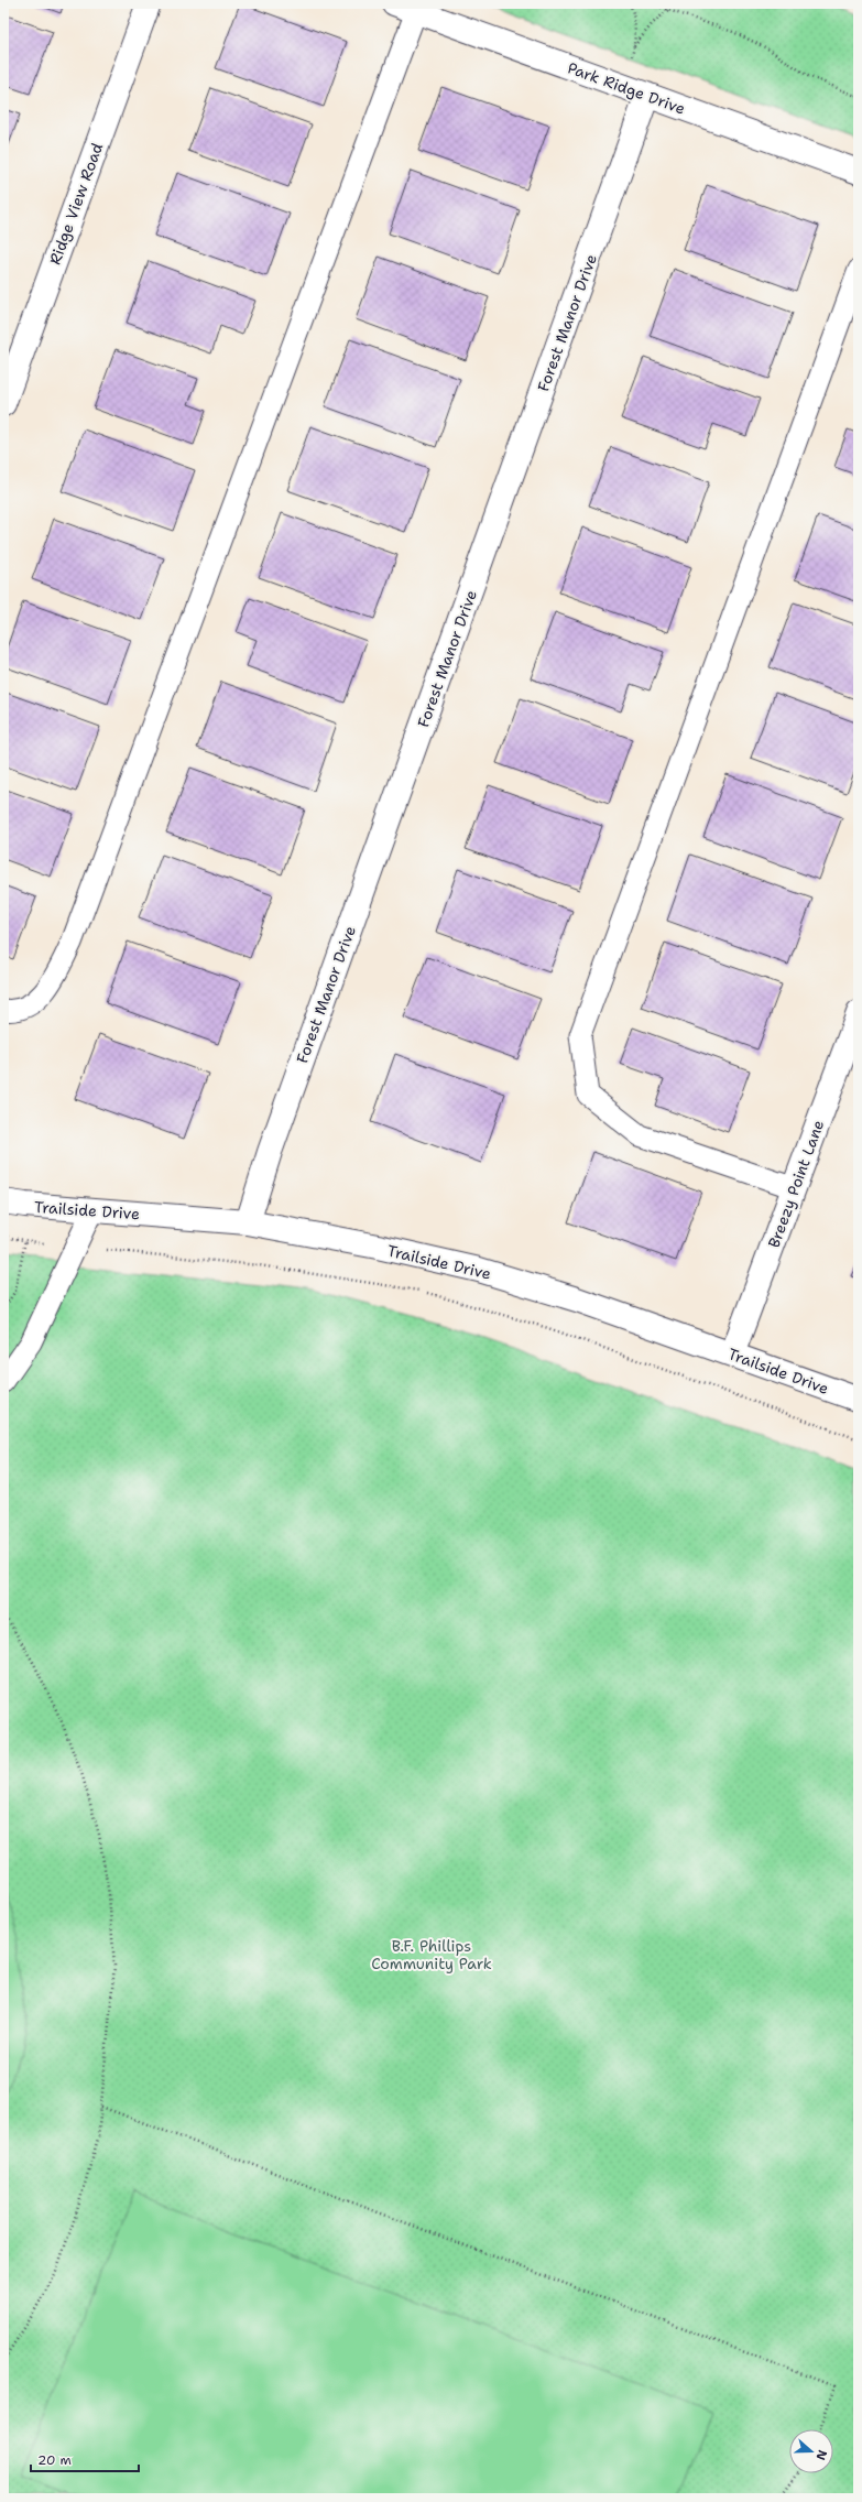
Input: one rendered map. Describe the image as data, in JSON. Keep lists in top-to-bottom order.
{
  "streets": {
    "street": [
      "Park Ridge Drive",
      "Ridge View Road",
      "Forest Manor Drive",
      "Breezy Point Lane",
      "Trailside Drive"
    ]
  },
  "crossings": [
    ["Park Ridge Drive", "Forest Manor Drive"],
    ["Forest Manor Drive", "Trailside Drive"],
    ["Breezy Point Lane", "Trailside Drive"]
  ],
  "parks": ["B.F. Phillips Community Park"],
  "scale_bar": "20 m",
  "north": "right"
}
